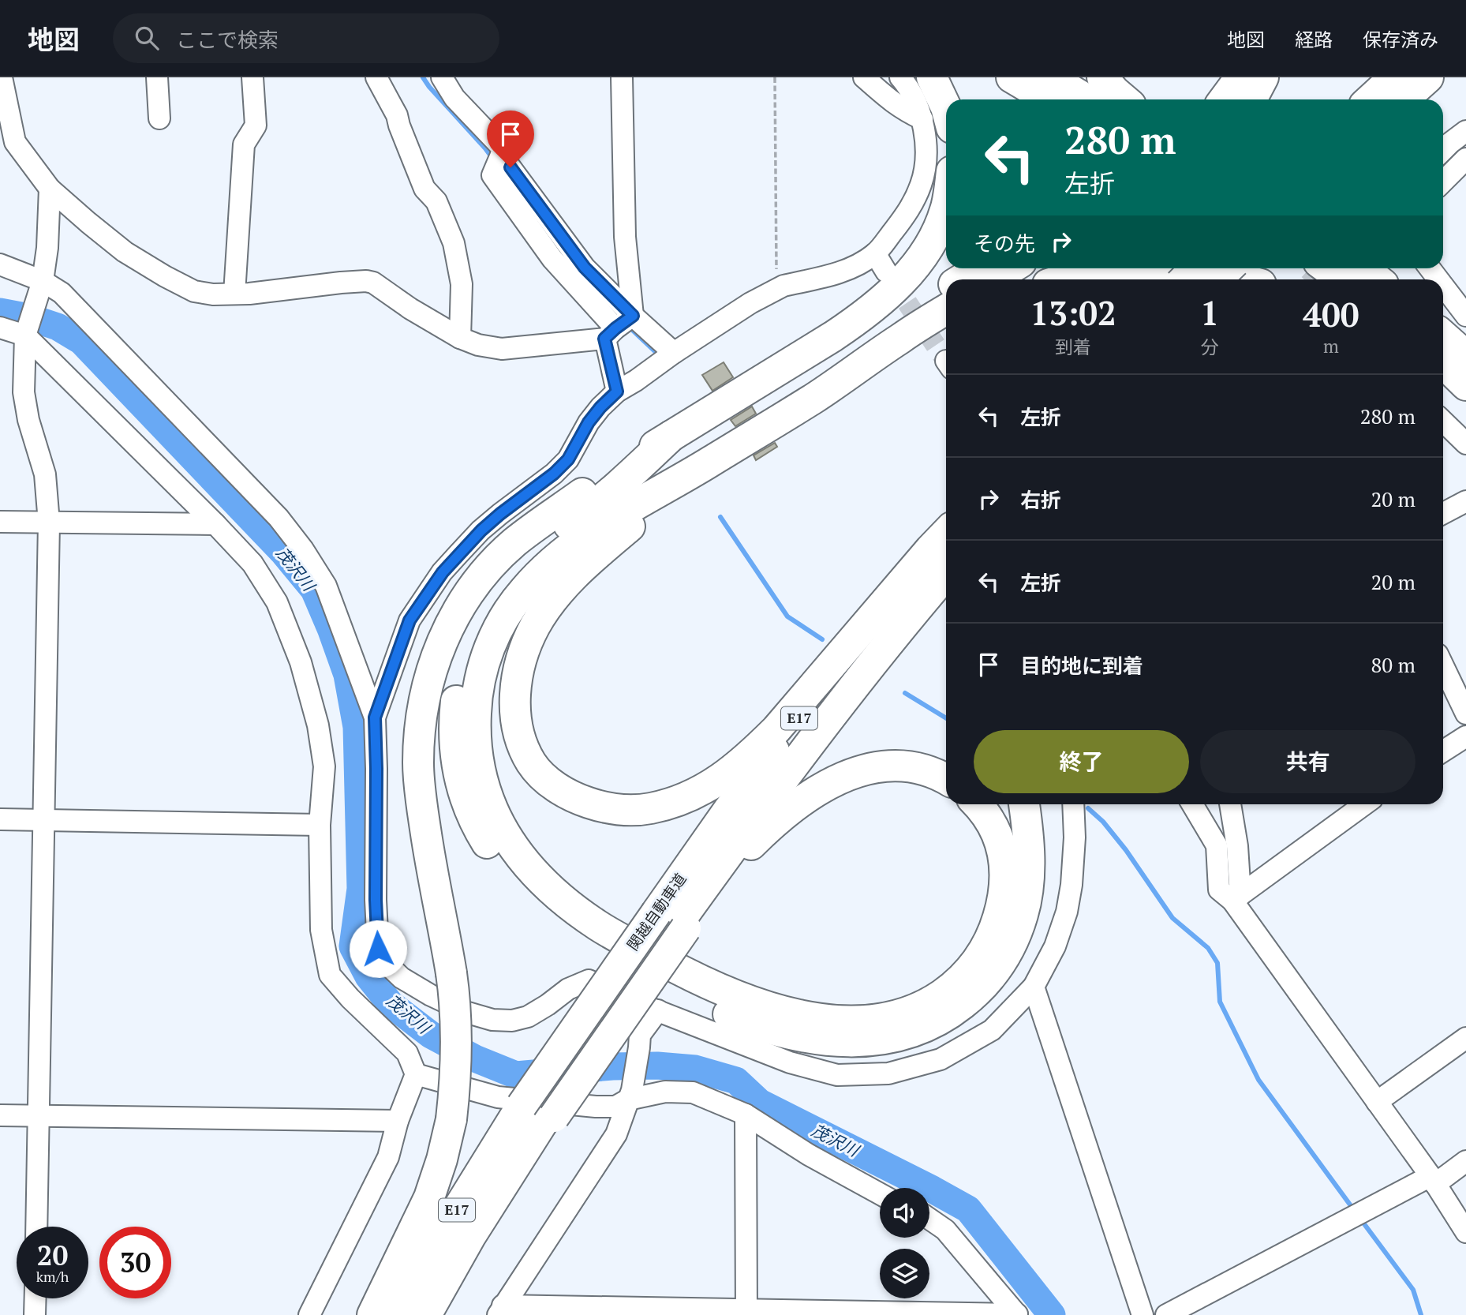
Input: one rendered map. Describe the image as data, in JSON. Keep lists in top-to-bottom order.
{
  "streets": {
    "highway": ["E17", "関越自動車道"]
  },
  "water": ["茂沢川"],
  "page": {
    "header": "地図",
    "search": "ここで検索",
    "nav": ["地図", "経路", "保存済み"],
    "turn": ["280 m", "左折"],
    "then": "その先",
    "eta": [
      "13:02",
      "到着",
      "1",
      "分",
      "400",
      "m"
    ],
    "list": [
      {
        "name": "左折",
        "value": "280 m"
      },
      {
        "name": "右折",
        "value": "20 m"
      },
      {
        "name": "左折",
        "value": "20 m"
      },
      {
        "name": "目的地に到着",
        "value": "80 m"
      }
    ],
    "buttons": ["終了", "共有"],
    "speed": "20 km/h",
    "limit": "30"
  }
}
